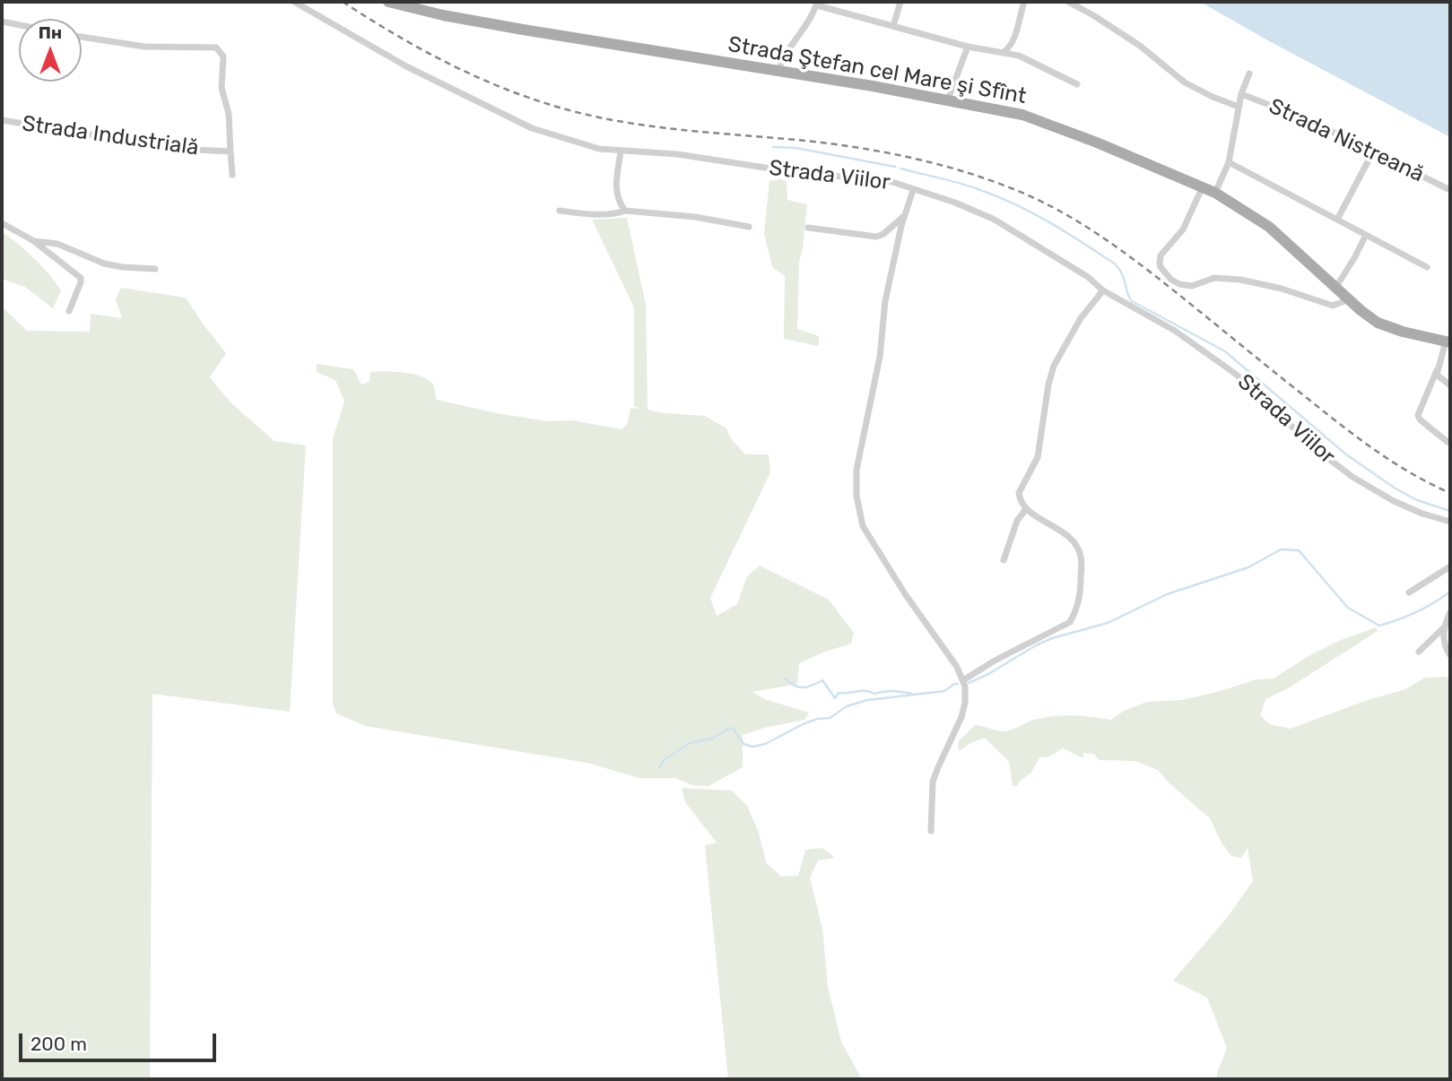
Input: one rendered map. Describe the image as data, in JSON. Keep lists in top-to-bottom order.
{
  "streets": {
    "main road": ["Strada Ştefan cel Mare şi Sfînt"],
    "street": ["Strada Industrială", "Strada Nistreană", "Strada Viilor"]
  },
  "scale_bar": "200 m",
  "north": "top"
}
